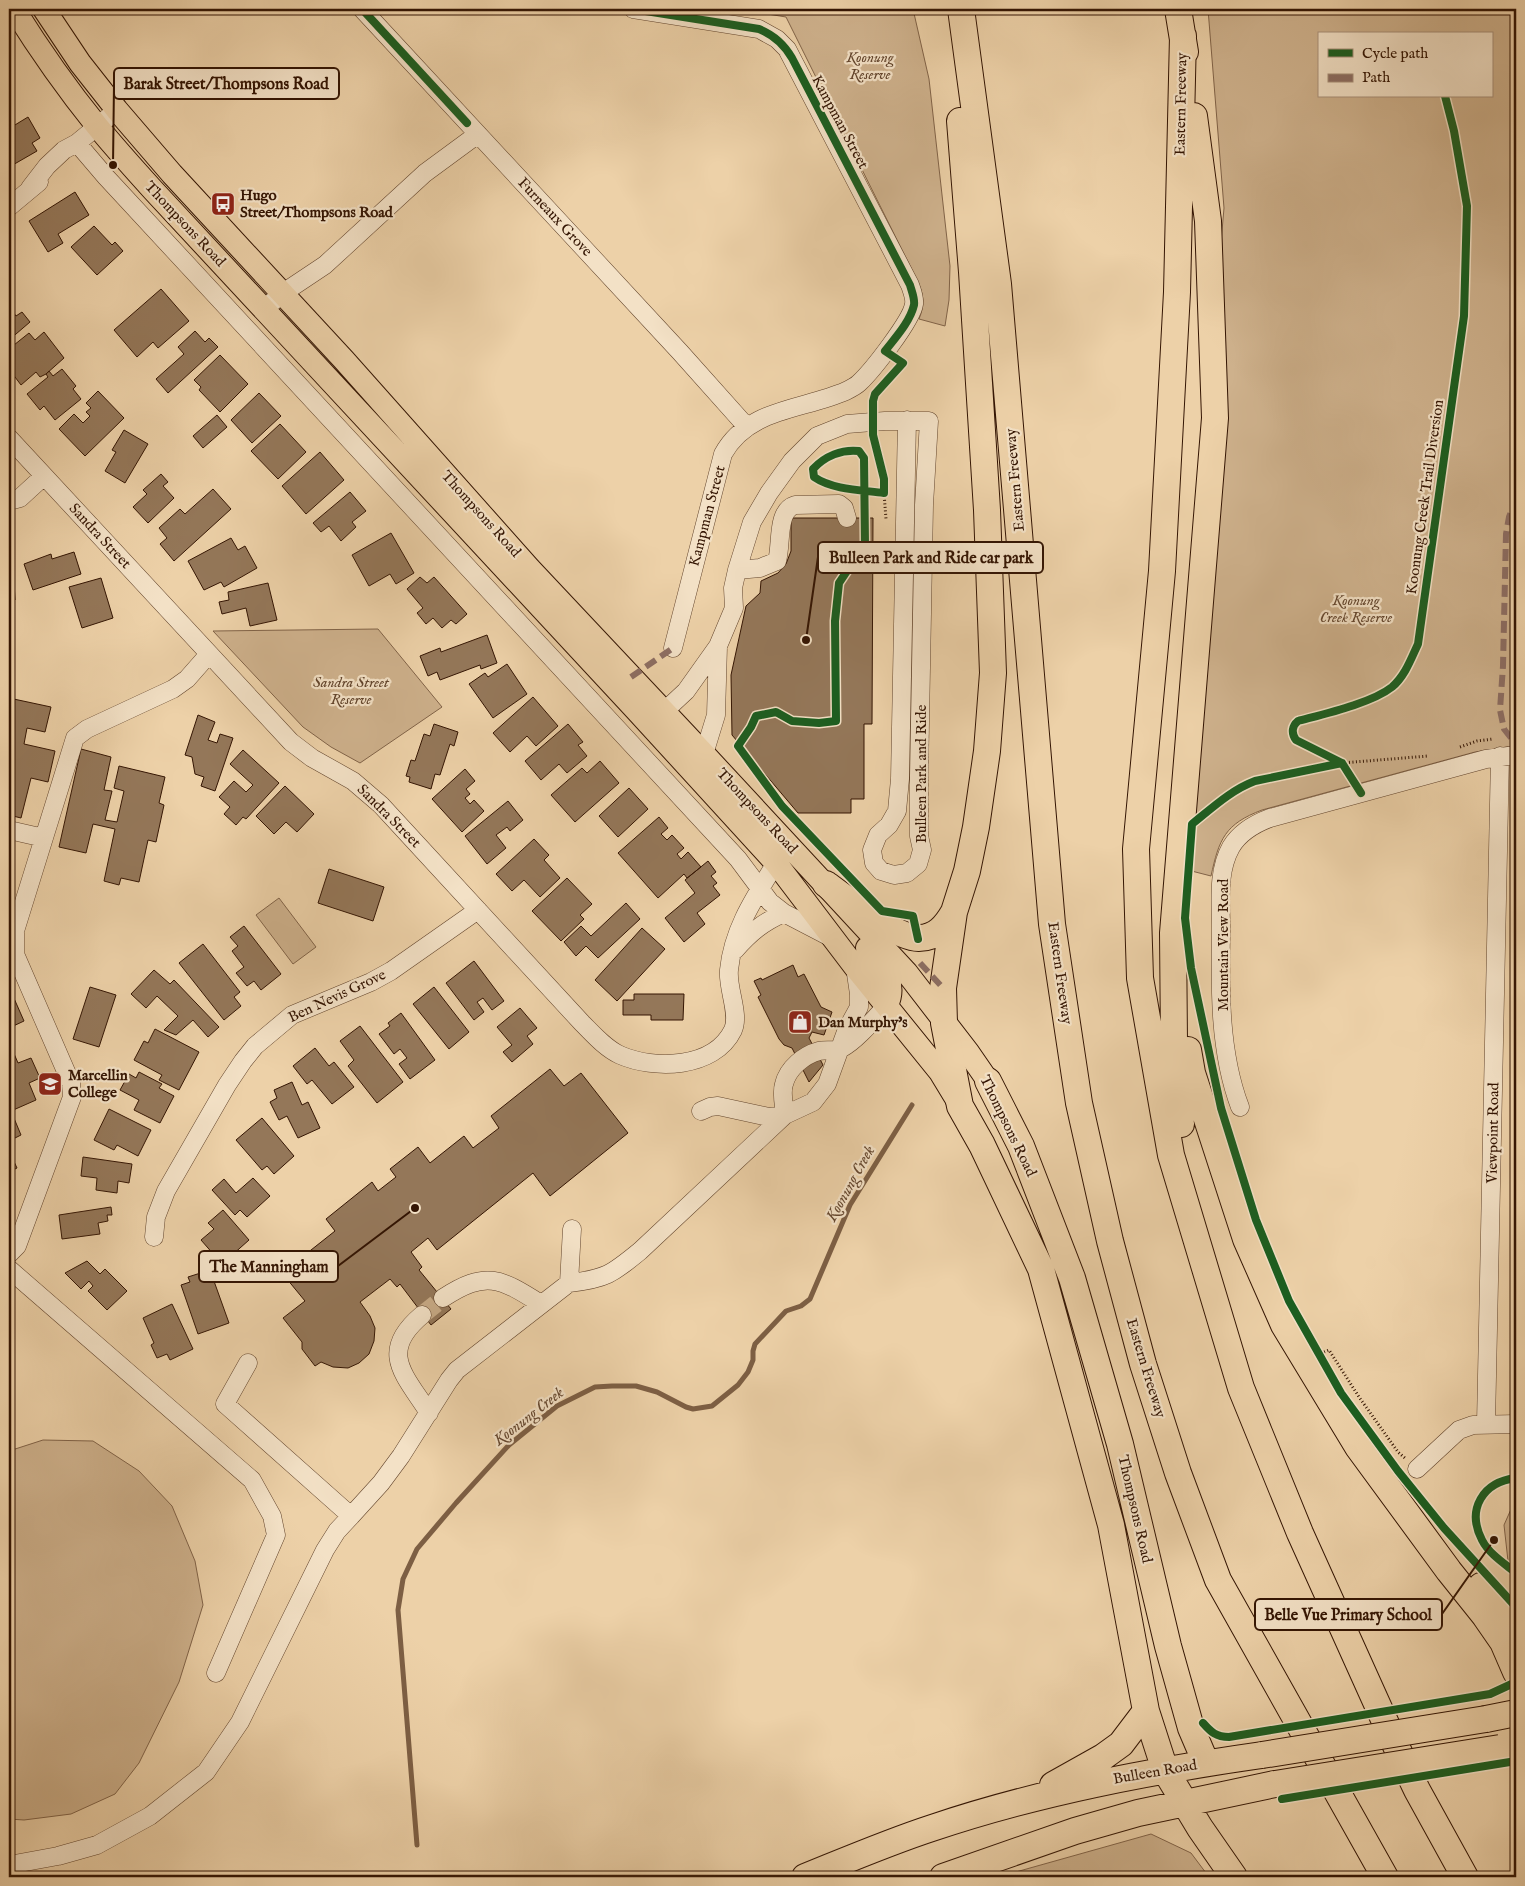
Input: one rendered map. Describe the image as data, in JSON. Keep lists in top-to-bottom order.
{
  "streets": {
    "highway": ["Eastern Freeway", "Thompsons Road", "Bulleen Road"],
    "street": [
      "Kampman Street",
      "Furneaux Grove",
      "Sandra Street",
      "Bulleen Park and Ride",
      "Mountain View Road",
      "Ben Nevis Grove",
      "Viewpoint Road"
    ],
    "cycle path": ["Koonung Creek Trail Diversion"]
  },
  "crossings": [
    ["Kampman Street", "Furneaux Grove"],
    ["Thompsons Road", "Sandra Street"],
    ["Thompsons Road", "Bulleen Road"],
    ["Sandra Street", "Ben Nevis Grove"],
    ["Mountain View Road", "Viewpoint Road"]
  ],
  "water": ["Koonung Creek"],
  "parks": ["Koonung Reserve", "Koonung Creek Reserve", "Sandra Street Reserve"],
  "places": {
    "other": [
      "Barak Street/Thompsons Road",
      "Bulleen Park and Ride car park",
      "The Manningham",
      "Belle Vue Primary School"
    ],
    "bus stop": ["Hugo Street/Thompsons Road"],
    "shop": ["Dan Murphy's"],
    "school or university": ["Marcellin College"]
  },
  "legend": ["Cycle path", "Path"]
}
